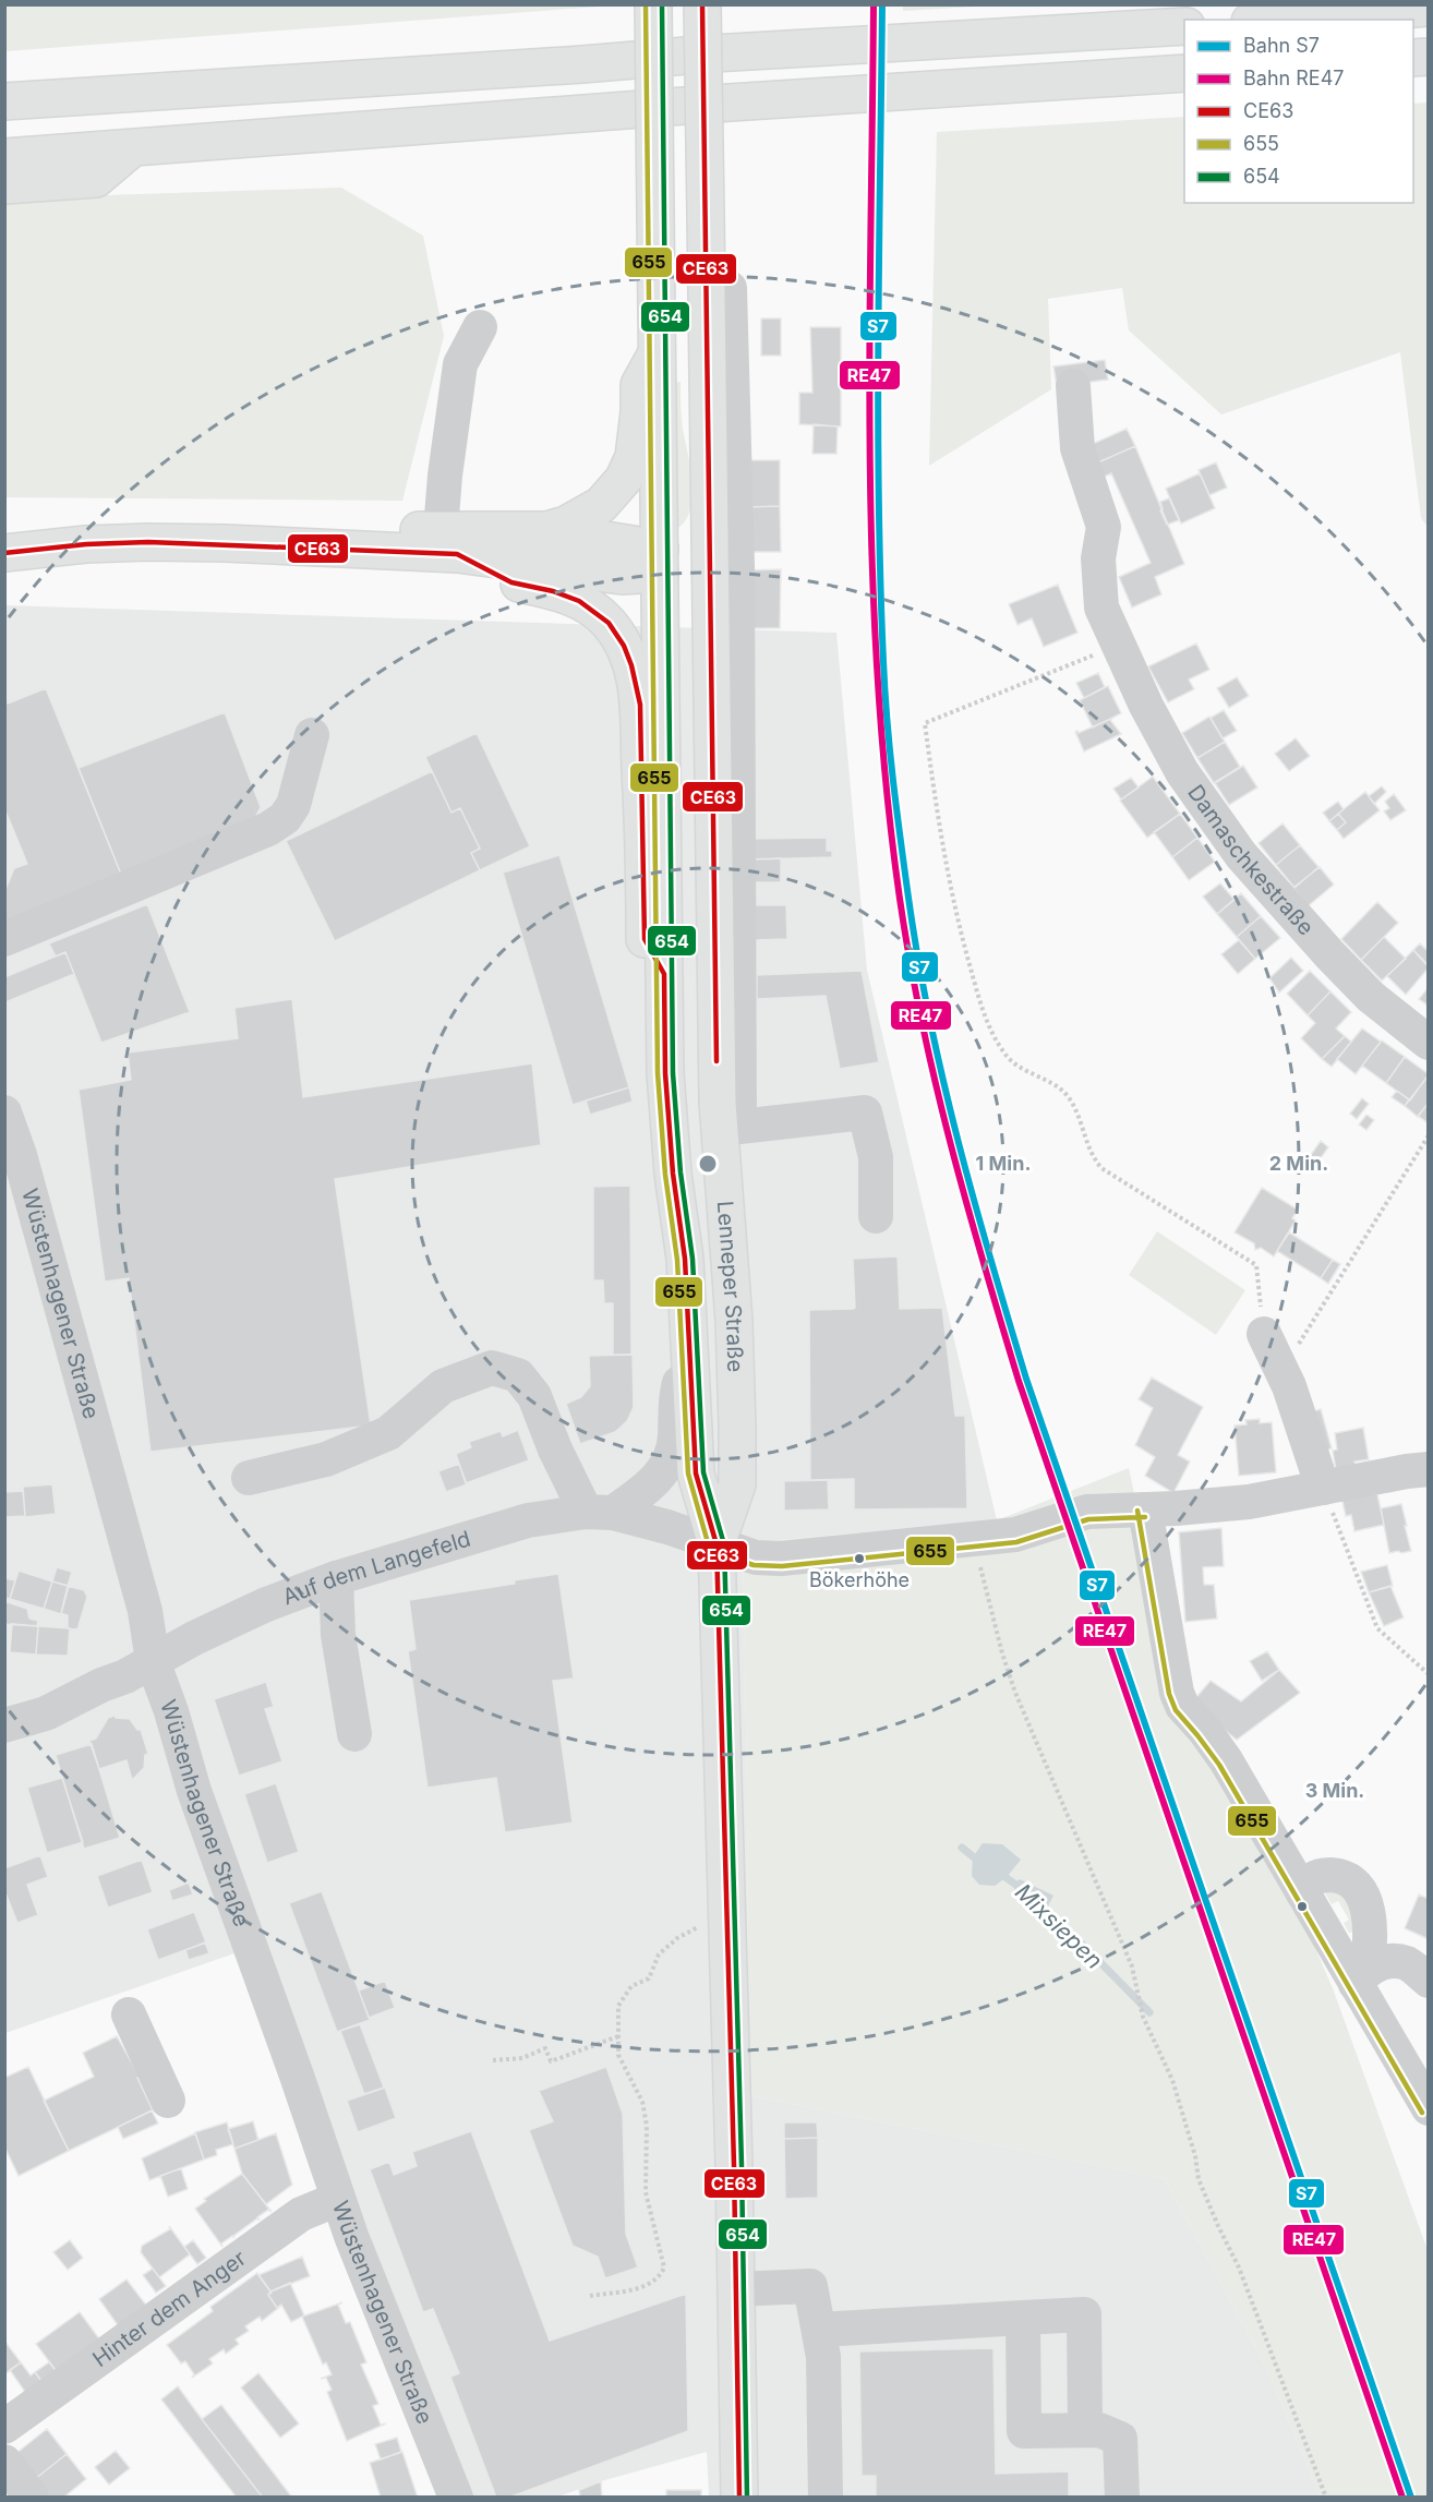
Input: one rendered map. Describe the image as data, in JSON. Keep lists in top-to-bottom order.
{
  "streets": {
    "main road": ["Lenneper Straße"],
    "street": [
      "Damaschkestraße",
      "Wüstenhagener Straße",
      "Auf dem Langefeld",
      "Hinter dem Anger"
    ]
  },
  "crossings": [
    ["Lenneper Straße", "Auf dem Langefeld"],
    ["Wüstenhagener Straße", "Auf dem Langefeld"],
    ["Wüstenhagener Straße", "Hinter dem Anger"]
  ],
  "water": ["Mixsiepen"],
  "places": ["Bökerhöhe"],
  "lines": [
    "rail line S7",
    "rail line RE47",
    "transit line CE63",
    "transit line 655",
    "transit line 654"
  ],
  "legend": [
    "Bahn S7",
    "Bahn RE47",
    "CE63",
    "655",
    "654"
  ],
  "rings": ["1 Min.", "2 Min.", "3 Min."]
}
